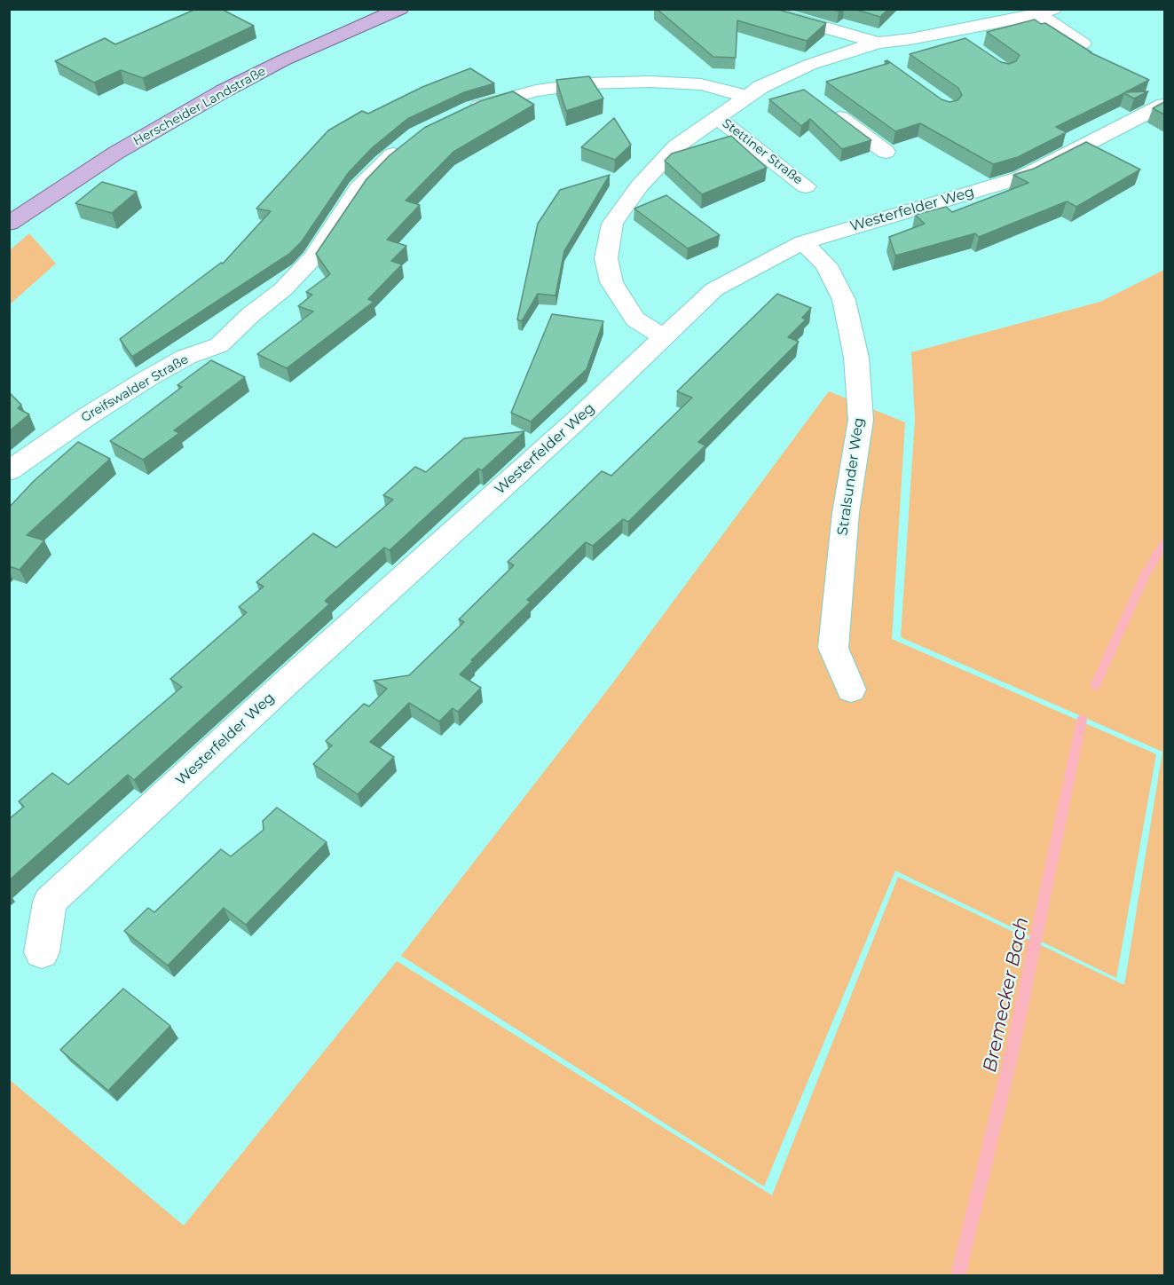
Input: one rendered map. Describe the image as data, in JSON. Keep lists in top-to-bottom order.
{
  "streets": {
    "main road": ["Herscheider Landstraße"],
    "street": [
      "Stettiner Straße",
      "Westerfelder Weg",
      "Greifswalder Straße",
      "Stralsunder Weg"
    ]
  },
  "crossings": [
    ["Stettiner Straße", "Westerfelder Weg"],
    ["Westerfelder Weg", "Stralsunder Weg"]
  ],
  "water": ["Bremecker Bach"]
}
